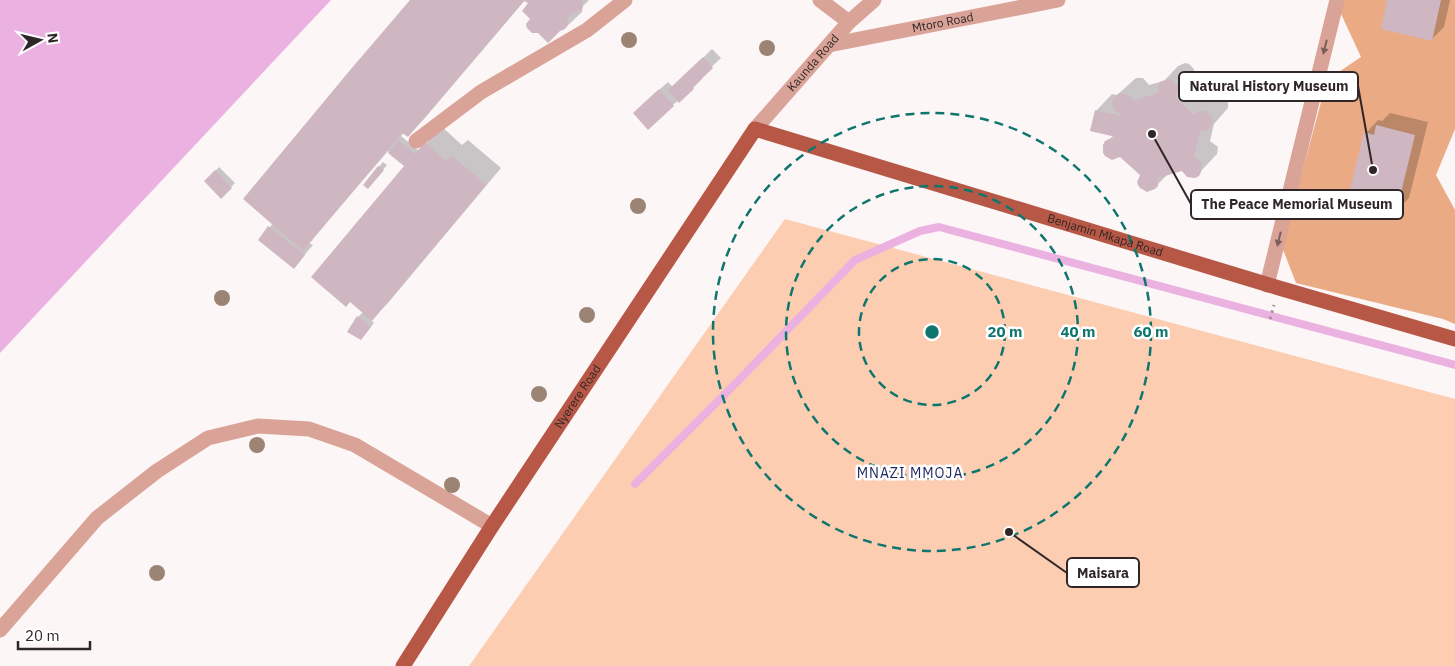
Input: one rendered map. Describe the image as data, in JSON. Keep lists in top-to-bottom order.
{
  "streets": {
    "main road": ["Benjamin Mkapa Road", "Nyerere Road"],
    "street": ["Mtoro Road", "Kaunda Road"]
  },
  "crossings": [
    ["Mtoro Road", "Kaunda Road"],
    ["Kaunda Road", "Benjamin Mkapa Road"],
    ["Kaunda Road", "Nyerere Road"],
    ["Benjamin Mkapa Road", "Nyerere Road"]
  ],
  "districts": ["MNAZI MMOJA"],
  "places": ["The Peace Memorial Museum", "Natural History Museum", "Maisara"],
  "scale_bar": "20 m",
  "north": "right",
  "rings": ["20 m", "40 m", "60 m"]
}
